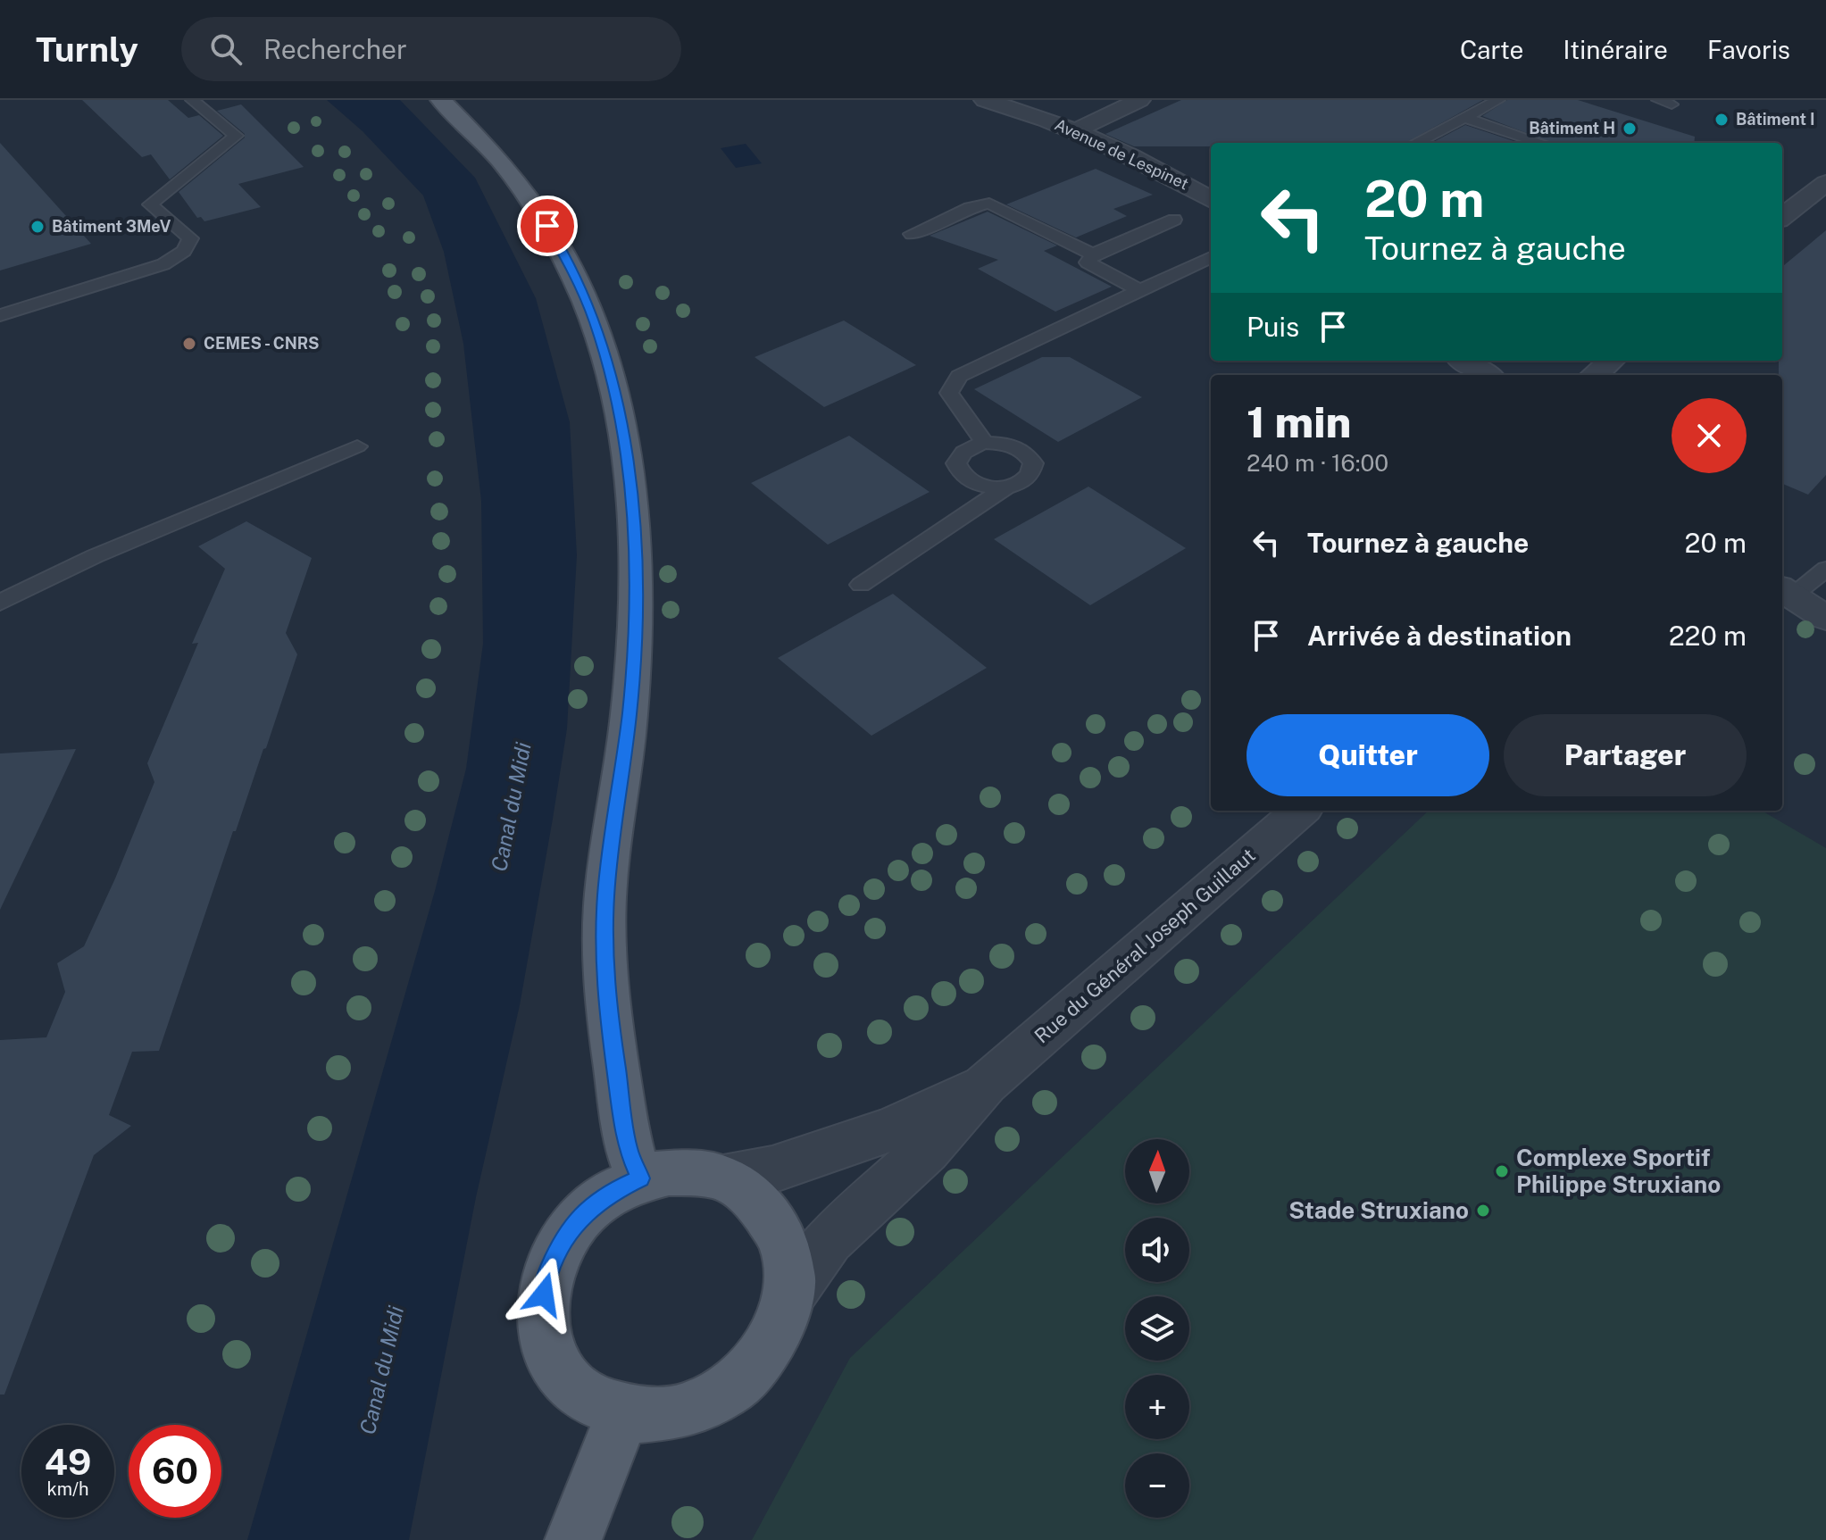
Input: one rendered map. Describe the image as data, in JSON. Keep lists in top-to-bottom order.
{
  "streets": {
    "street": ["Avenue de Lespinet", "Rue du Général Joseph Guillaut"]
  },
  "water": ["Canal du Midi"],
  "places": [
    "Bâtiment I",
    "Bâtiment H",
    "Bâtiment 3MeV",
    "CEMES - CNRS",
    "Complexe Sportif Philippe Struxiano",
    "Stade Struxiano"
  ],
  "north": "top",
  "page": {
    "header": "Turnly",
    "search": "Rechercher",
    "nav": ["Carte", "Itinéraire", "Favoris"],
    "turn": ["20 m", "Tournez à gauche"],
    "then": "Puis",
    "heading": ["1 min", "240 m · 16:00"],
    "list": [
      {
        "name": "Tournez à gauche",
        "value": "20 m"
      },
      {
        "name": "Arrivée à destination",
        "value": "220 m"
      }
    ],
    "buttons": ["Quitter", "Partager"],
    "map_buttons": ["+", "−"],
    "speed": "49 km/h",
    "limit": "60"
  }
}
